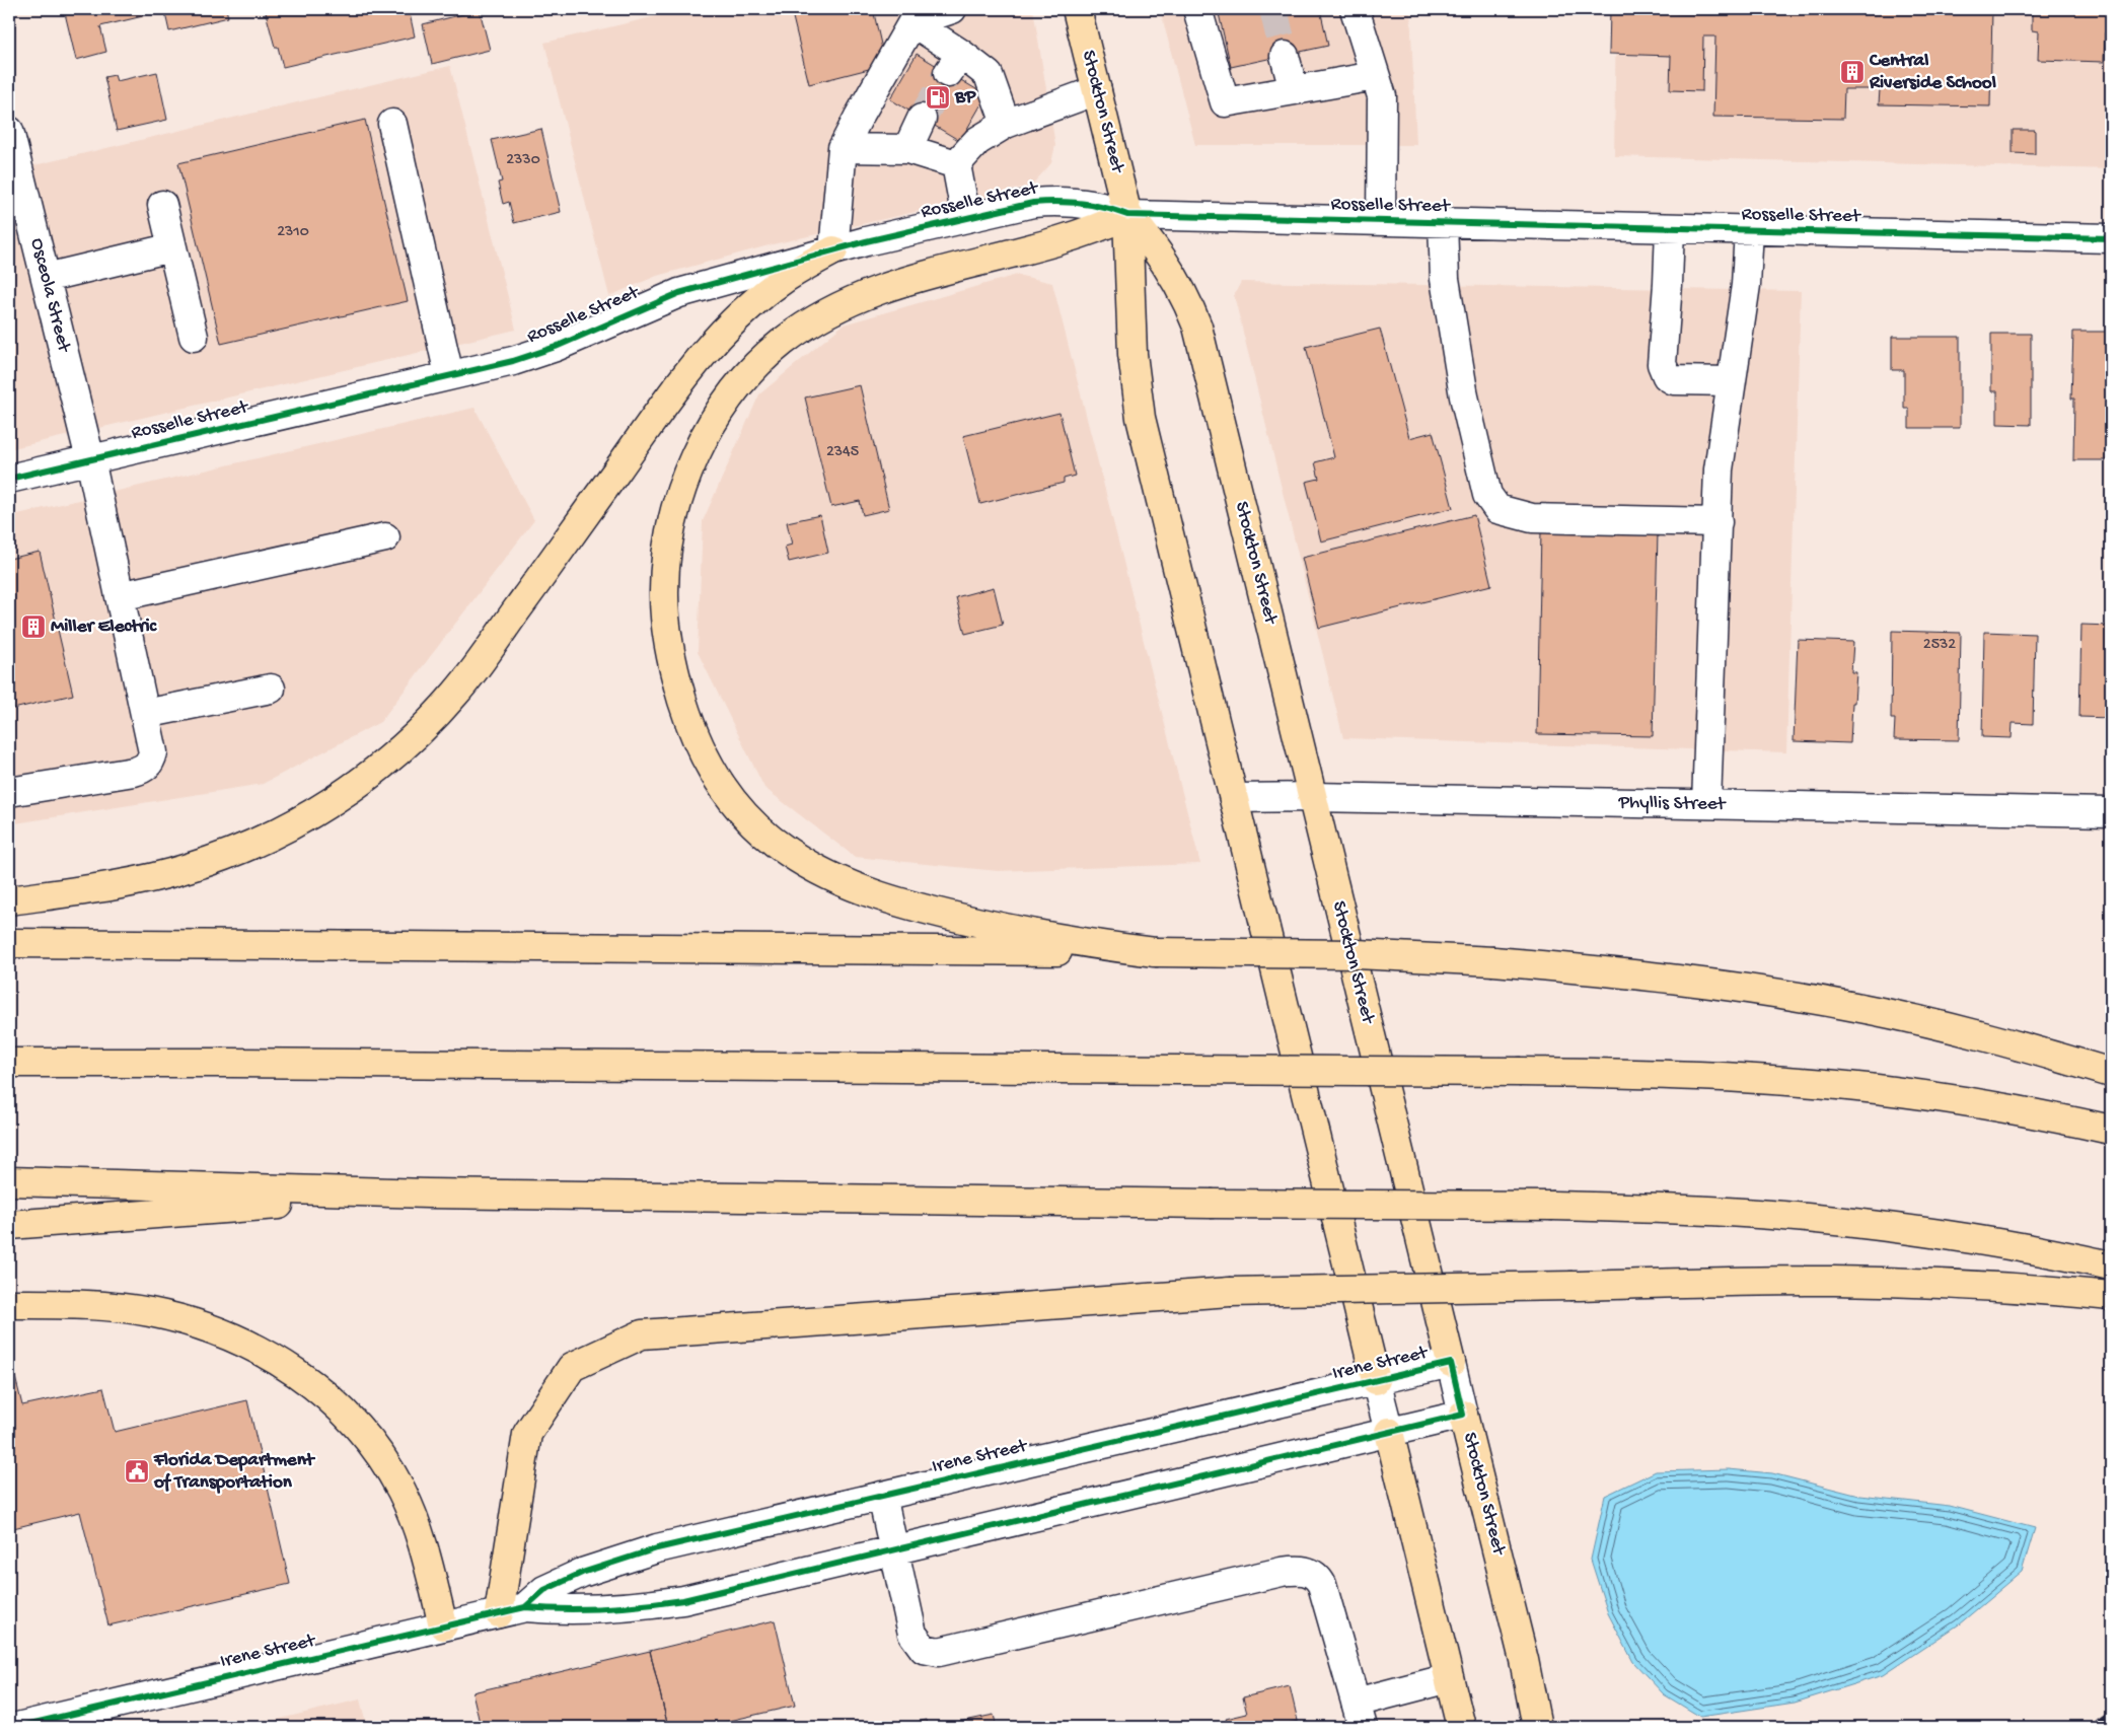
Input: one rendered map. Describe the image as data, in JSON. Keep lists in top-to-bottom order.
{
  "streets": {
    "main road": ["Stockton Street"],
    "street": [
      "Rosselle Street",
      "Osceola Street",
      "Phyllis Street",
      "Irene Street"
    ]
  },
  "crossings": [
    ["Stockton Street", "Rosselle Street"],
    ["Stockton Street", "Phyllis Street"],
    ["Stockton Street", "Irene Street"],
    ["Rosselle Street", "Osceola Street"]
  ],
  "places": {
    "building": ["Central Riverside School", "Miller Electric"],
    "fuel station": ["BP"],
    "public building": ["Florida Department of Transportation"]
  },
  "house_numbers": [
    "2330",
    "2310",
    "2345",
    "2532"
  ]
}
